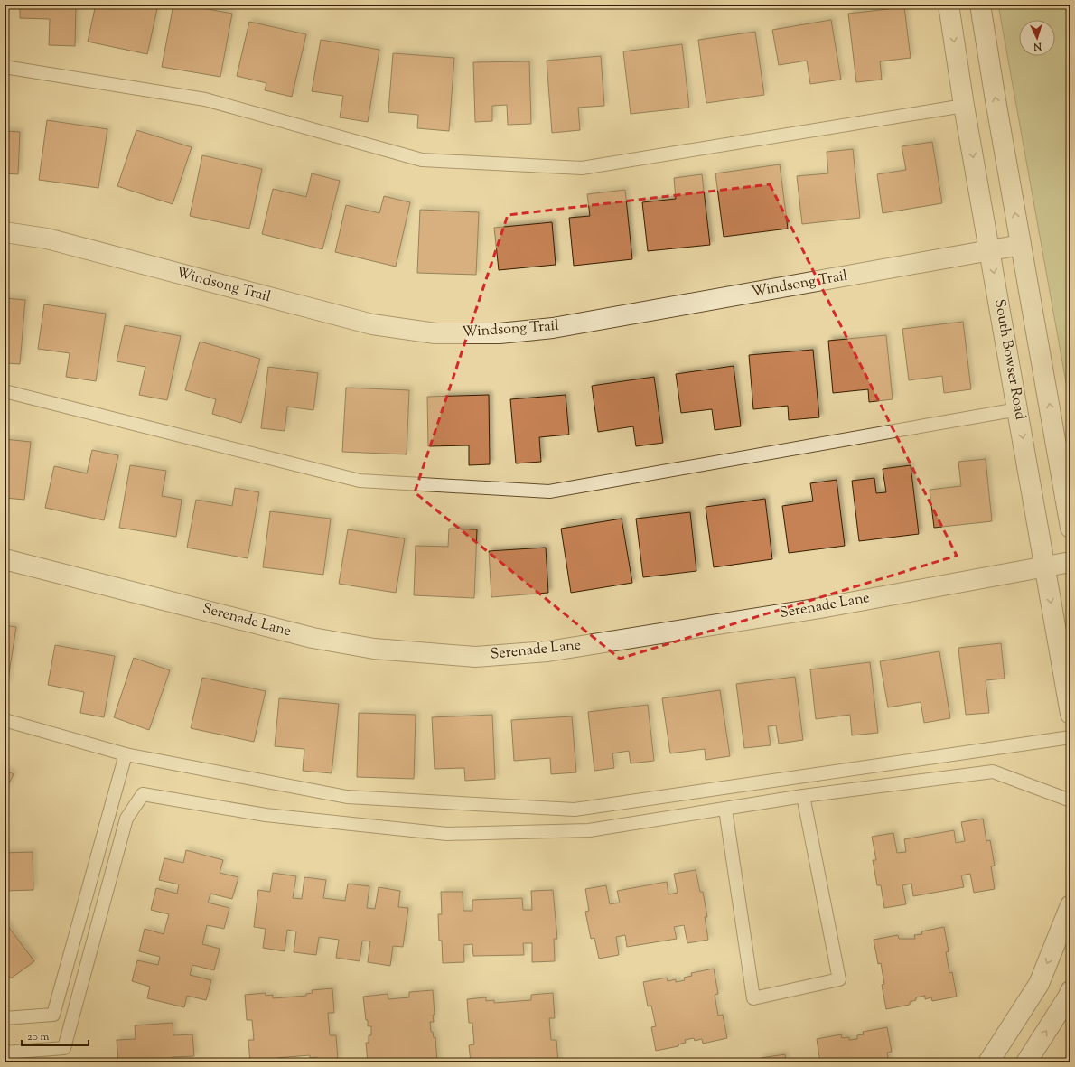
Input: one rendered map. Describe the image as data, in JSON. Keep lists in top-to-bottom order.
{
  "streets": {
    "street": ["Windsong Trail", "South Bowser Road", "Serenade Lane"]
  },
  "crossings": [
    ["Windsong Trail", "South Bowser Road"],
    ["South Bowser Road", "Serenade Lane"]
  ],
  "scale_bar": "20 m",
  "north": "bottom"
}
